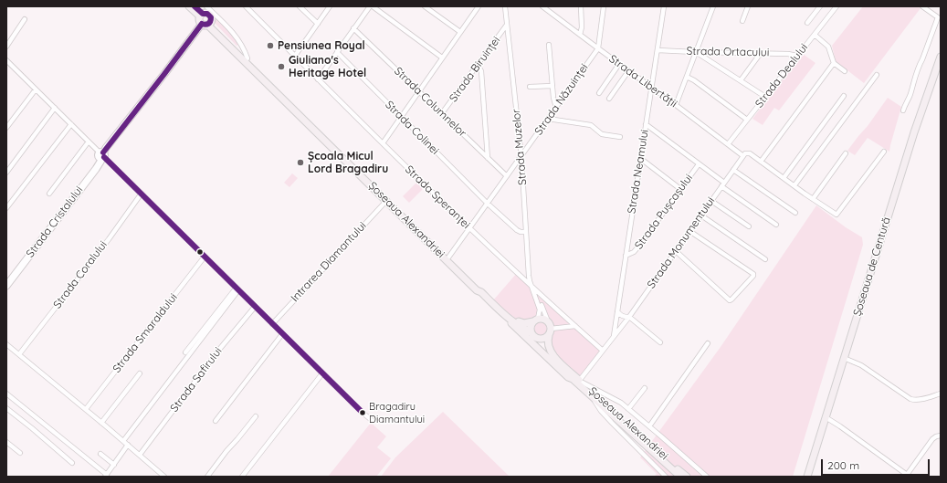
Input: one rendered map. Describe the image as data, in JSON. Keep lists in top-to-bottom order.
{
  "streets": {
    "main road": ["Șoseaua Alexandriei", "Șoseaua de Centură"],
    "street": [
      "Strada Ortacului",
      "Strada Biruinței",
      "Strada Dealului",
      "Strada Libertății",
      "Strada Năzuinței",
      "Strada Columnelor",
      "Strada Colinei",
      "Strada Muzelor",
      "Strada Neamului",
      "Strada Speranței",
      "Strada Pușcașului",
      "Strada Cristalului",
      "Strada Monumentului",
      "Intrarea Diamantului",
      "Strada Coralului",
      "Strada Smaraldului",
      "Strada Safirului"
    ]
  },
  "crossings": [
    ["Strada Ortacului", "Strada Dealului"],
    ["Strada Ortacului", "Strada Neamului"],
    ["Strada Biruinței", "Strada Columnelor"],
    ["Strada Biruinței", "Strada Muzelor"],
    ["Strada Dealului", "Strada Libertății"],
    ["Strada Libertății", "Strada Năzuinței"],
    ["Strada Libertății", "Strada Neamului"],
    ["Strada Libertății", "Strada Monumentului"],
    ["Strada Năzuinței", "Strada Columnelor"],
    ["Strada Năzuinței", "Strada Colinei"],
    ["Strada Năzuinței", "Strada Muzelor"],
    ["Strada Năzuinței", "Strada Speranței"],
    ["Strada Năzuinței", "Șoseaua Alexandriei"],
    ["Strada Colinei", "Strada Muzelor"],
    ["Strada Muzelor", "Strada Speranței"],
    ["Strada Neamului", "Strada Pușcașului"],
    ["Strada Neamului", "Strada Monumentului"],
    ["Strada Speranței", "Strada Monumentului"],
    ["Șoseaua Alexandriei", "Strada Cristalului"],
    ["Șoseaua Alexandriei", "Strada Monumentului"],
    ["Șoseaua Alexandriei", "Intrarea Diamantului"]
  ],
  "places": [
    "Pensiunea Royal",
    "Giuliano's Heritage Hotel",
    "Școala Micul Lord Bragadiru",
    "Bragadiru Diamantului"
  ],
  "scale_bar": "200 m"
}
